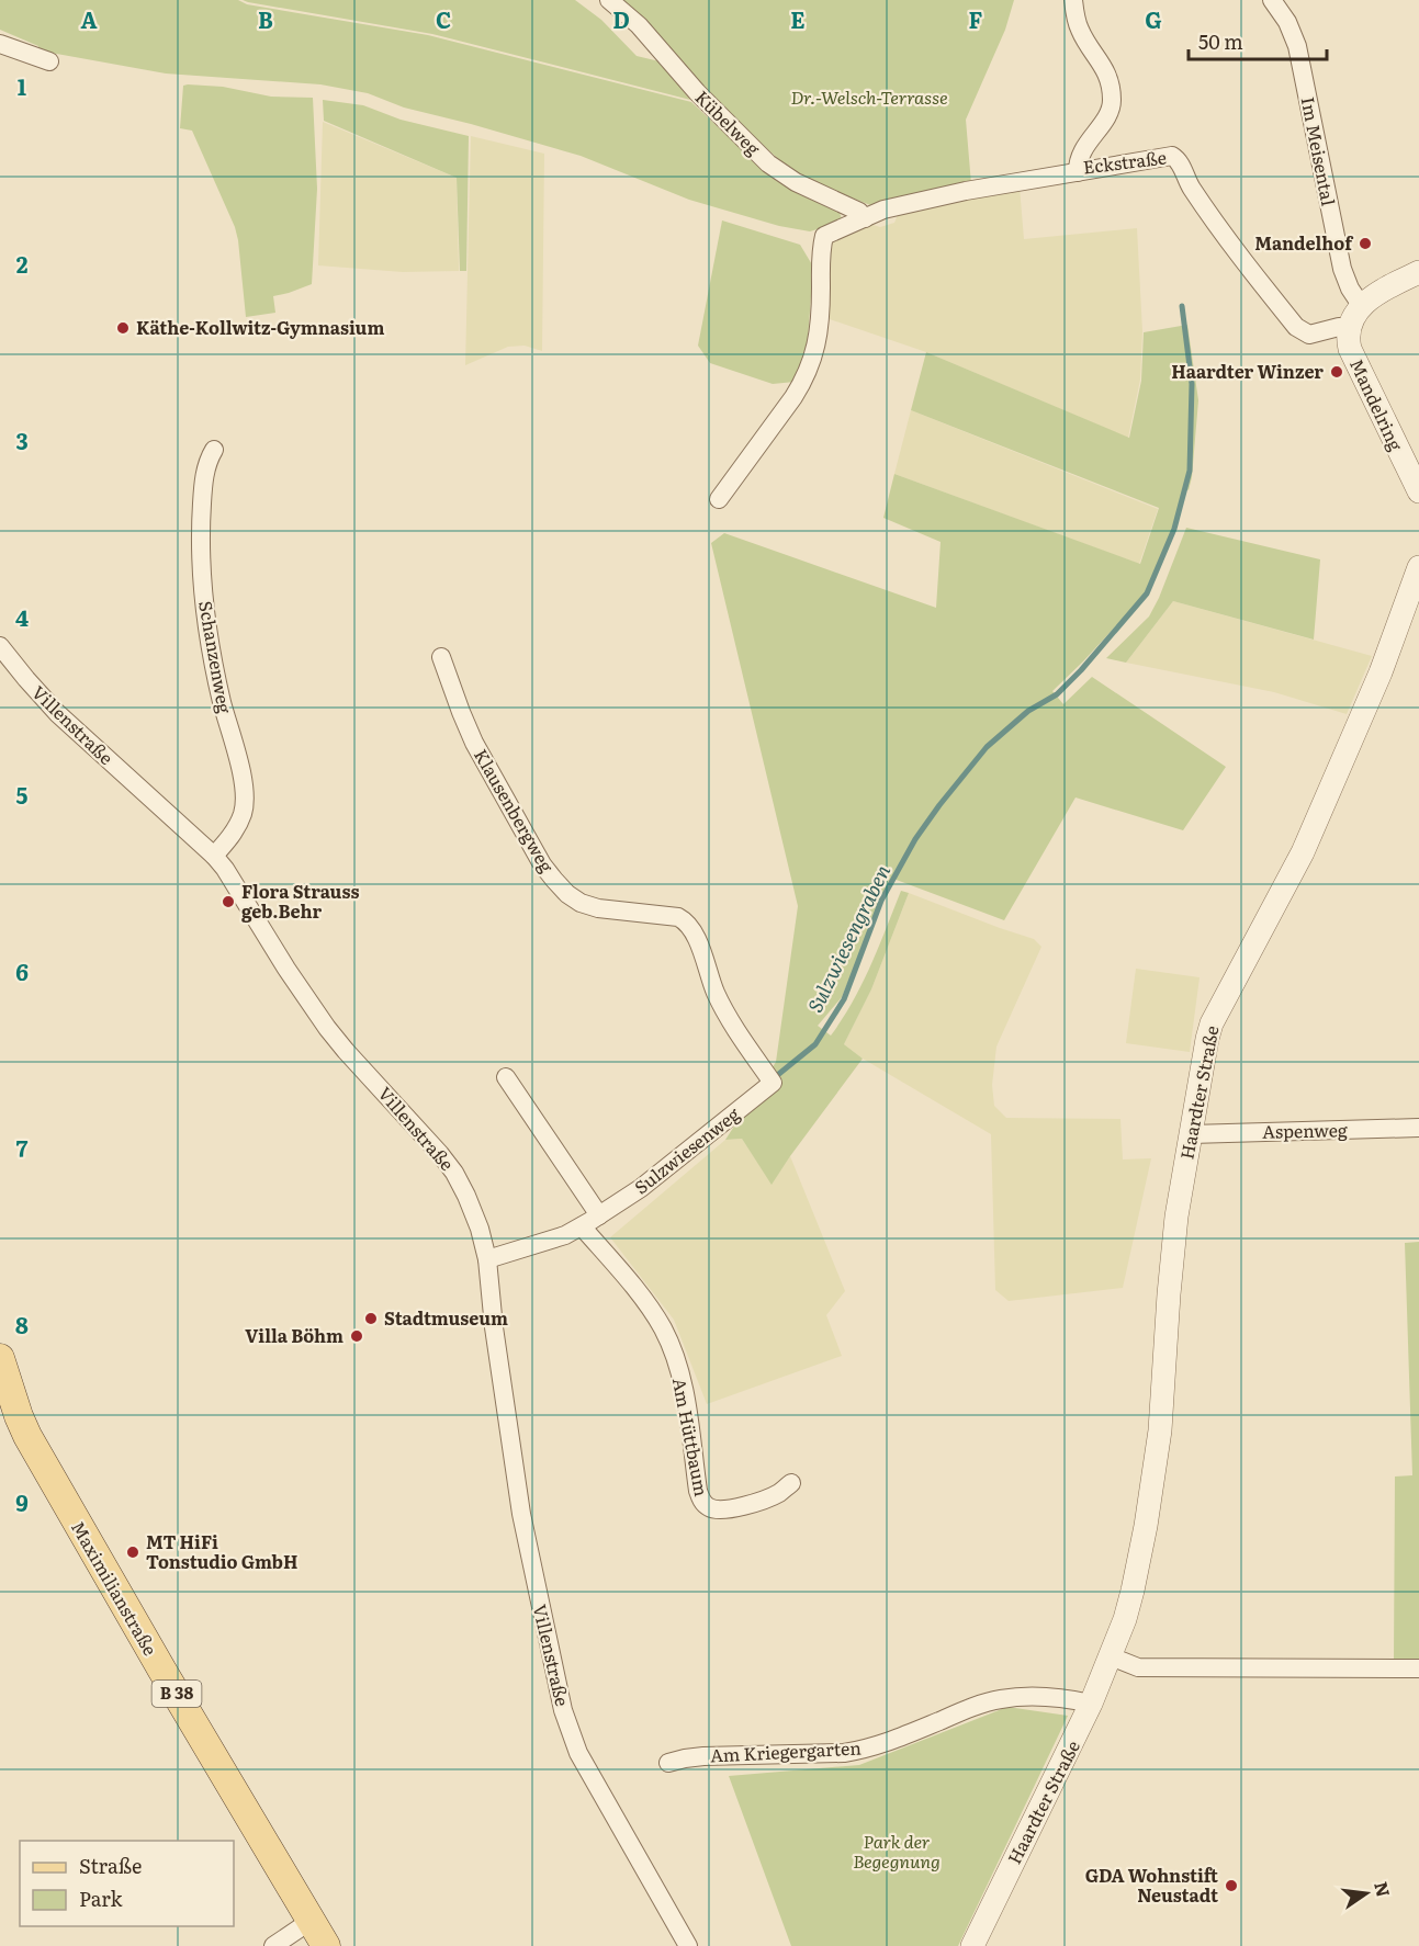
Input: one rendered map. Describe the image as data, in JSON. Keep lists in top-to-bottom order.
{
  "streets": {
    "main road": ["Maximilianstraße", "B 38"],
    "street": [
      "Kübelweg",
      "Im Meisental",
      "Eckstraße",
      "Mandelring",
      "Schanzenweg",
      "Villenstraße",
      "Klausenbergweg",
      "Haardter Straße",
      "Aspenweg",
      "Sulzwiesenweg",
      "Am Hüttbaum",
      "Am Kriegergarten"
    ]
  },
  "crossings": [
    ["Eckstraße", "Mandelring"],
    ["Schanzenweg", "Villenstraße"],
    ["Villenstraße", "Sulzwiesenweg"],
    ["Klausenbergweg", "Sulzwiesenweg"],
    ["Haardter Straße", "Aspenweg"],
    ["Haardter Straße", "Am Kriegergarten"],
    ["Sulzwiesenweg", "Am Hüttbaum"]
  ],
  "water": ["Sulzwiesengraben"],
  "parks": ["Dr.-Welsch-Terrasse", "Park der Begegnung"],
  "places": [
    "Mandelhof",
    "Käthe-Kollwitz-Gymnasium",
    "Haardter Winzer",
    "Flora Strauss geb.Behr",
    "Stadtmuseum",
    "Villa Böhm",
    "MT HiFi Tonstudio GmbH",
    "GDA Wohnstift Neustadt"
  ],
  "legend": ["Straße", "Park"],
  "scale_bar": "50 m",
  "north": "right",
  "grid": {
    "columns": [
      "A",
      "B",
      "C",
      "D",
      "E",
      "F",
      "G"
    ],
    "rows": [
      "1",
      "2",
      "3",
      "4",
      "5",
      "6",
      "7",
      "8",
      "9"
    ]
  }
}
